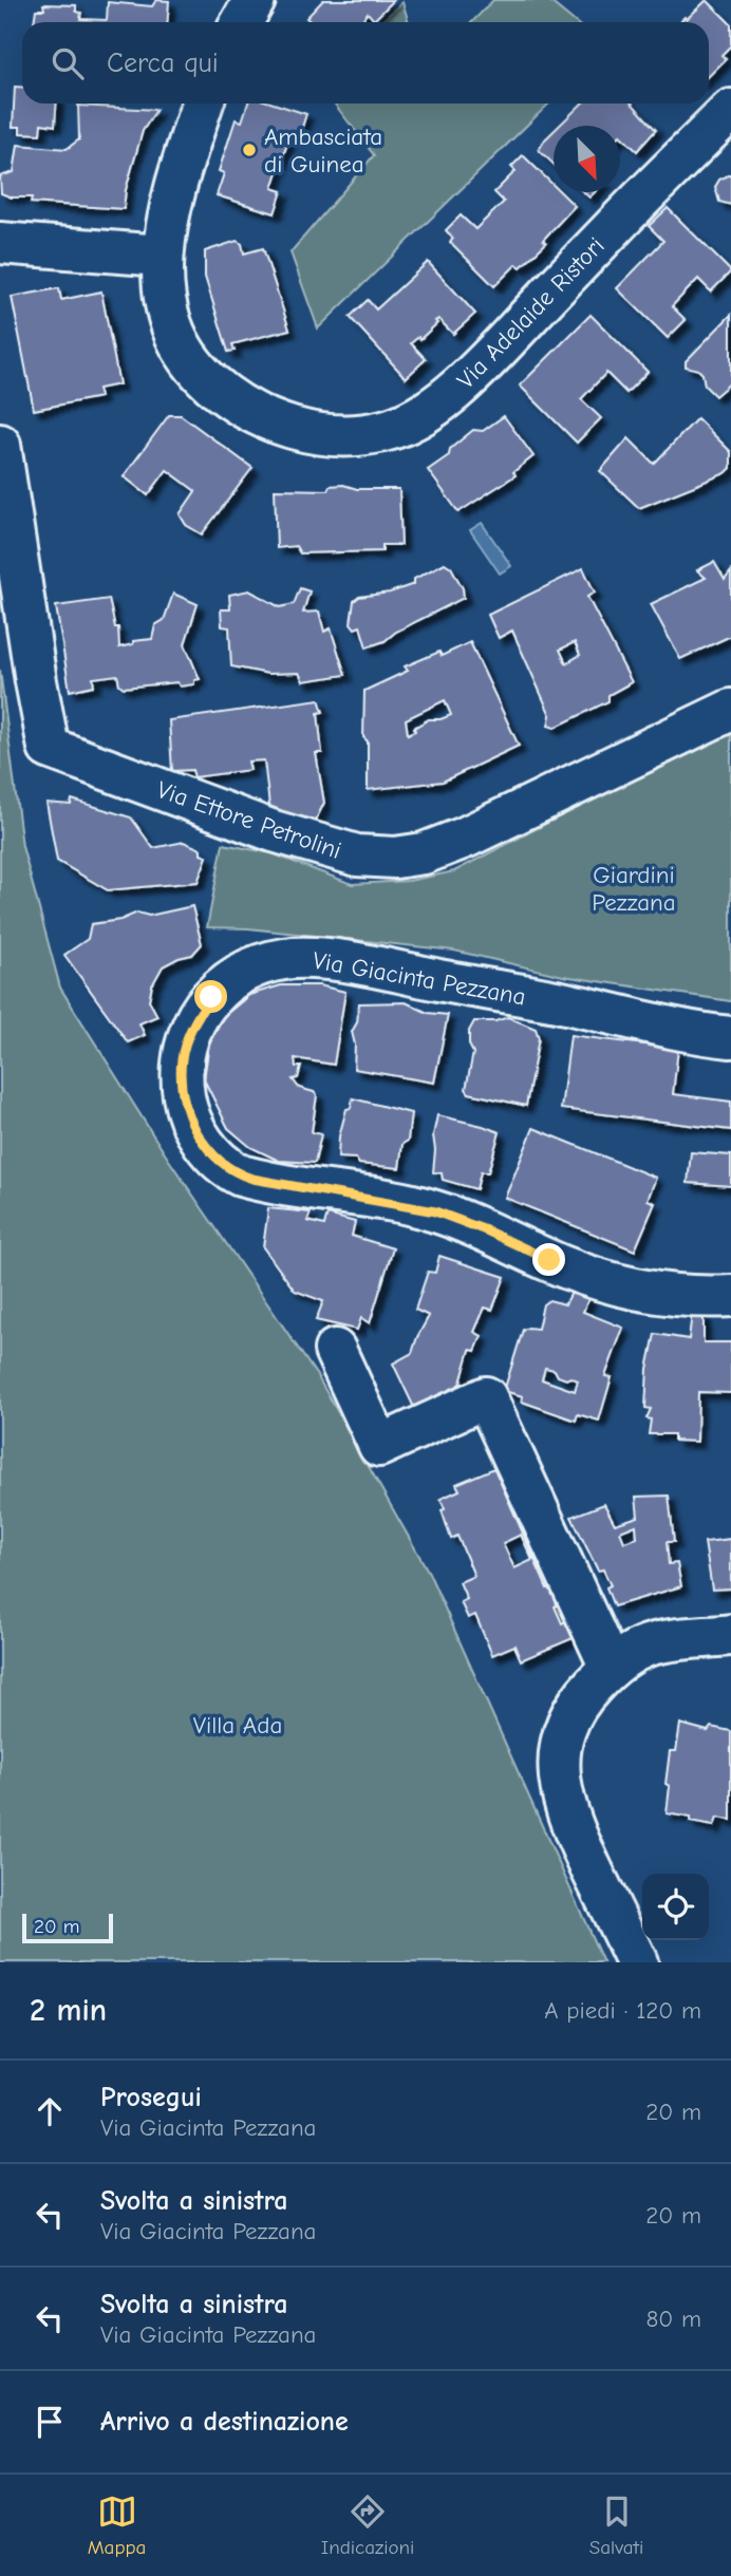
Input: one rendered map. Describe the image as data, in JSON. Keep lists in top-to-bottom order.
{
  "streets": {
    "street": ["Via Adelaide Ristori", "Via Ettore Petrolini", "Via Giacinta Pezzana"]
  },
  "parks": ["Giardini Pezzana", "Villa Ada"],
  "places": ["Ambasciata di Guinea"],
  "scale_bar": "20 m",
  "north": "bottom right",
  "page": {
    "search": "Cerca qui",
    "scale": "20 m",
    "heading": ["2 min", "A piedi · 120 m"],
    "list": [
      ["Prosegui", "Via Giacinta Pezzana", "20 m"],
      ["Svolta a sinistra", "Via Giacinta Pezzana", "20 m"],
      ["Svolta a sinistra", "Via Giacinta Pezzana", "80 m"],
      "Arrivo a destinazione"
    ],
    "nav": ["Mappa", "Indicazioni", "Salvati"]
  }
}
